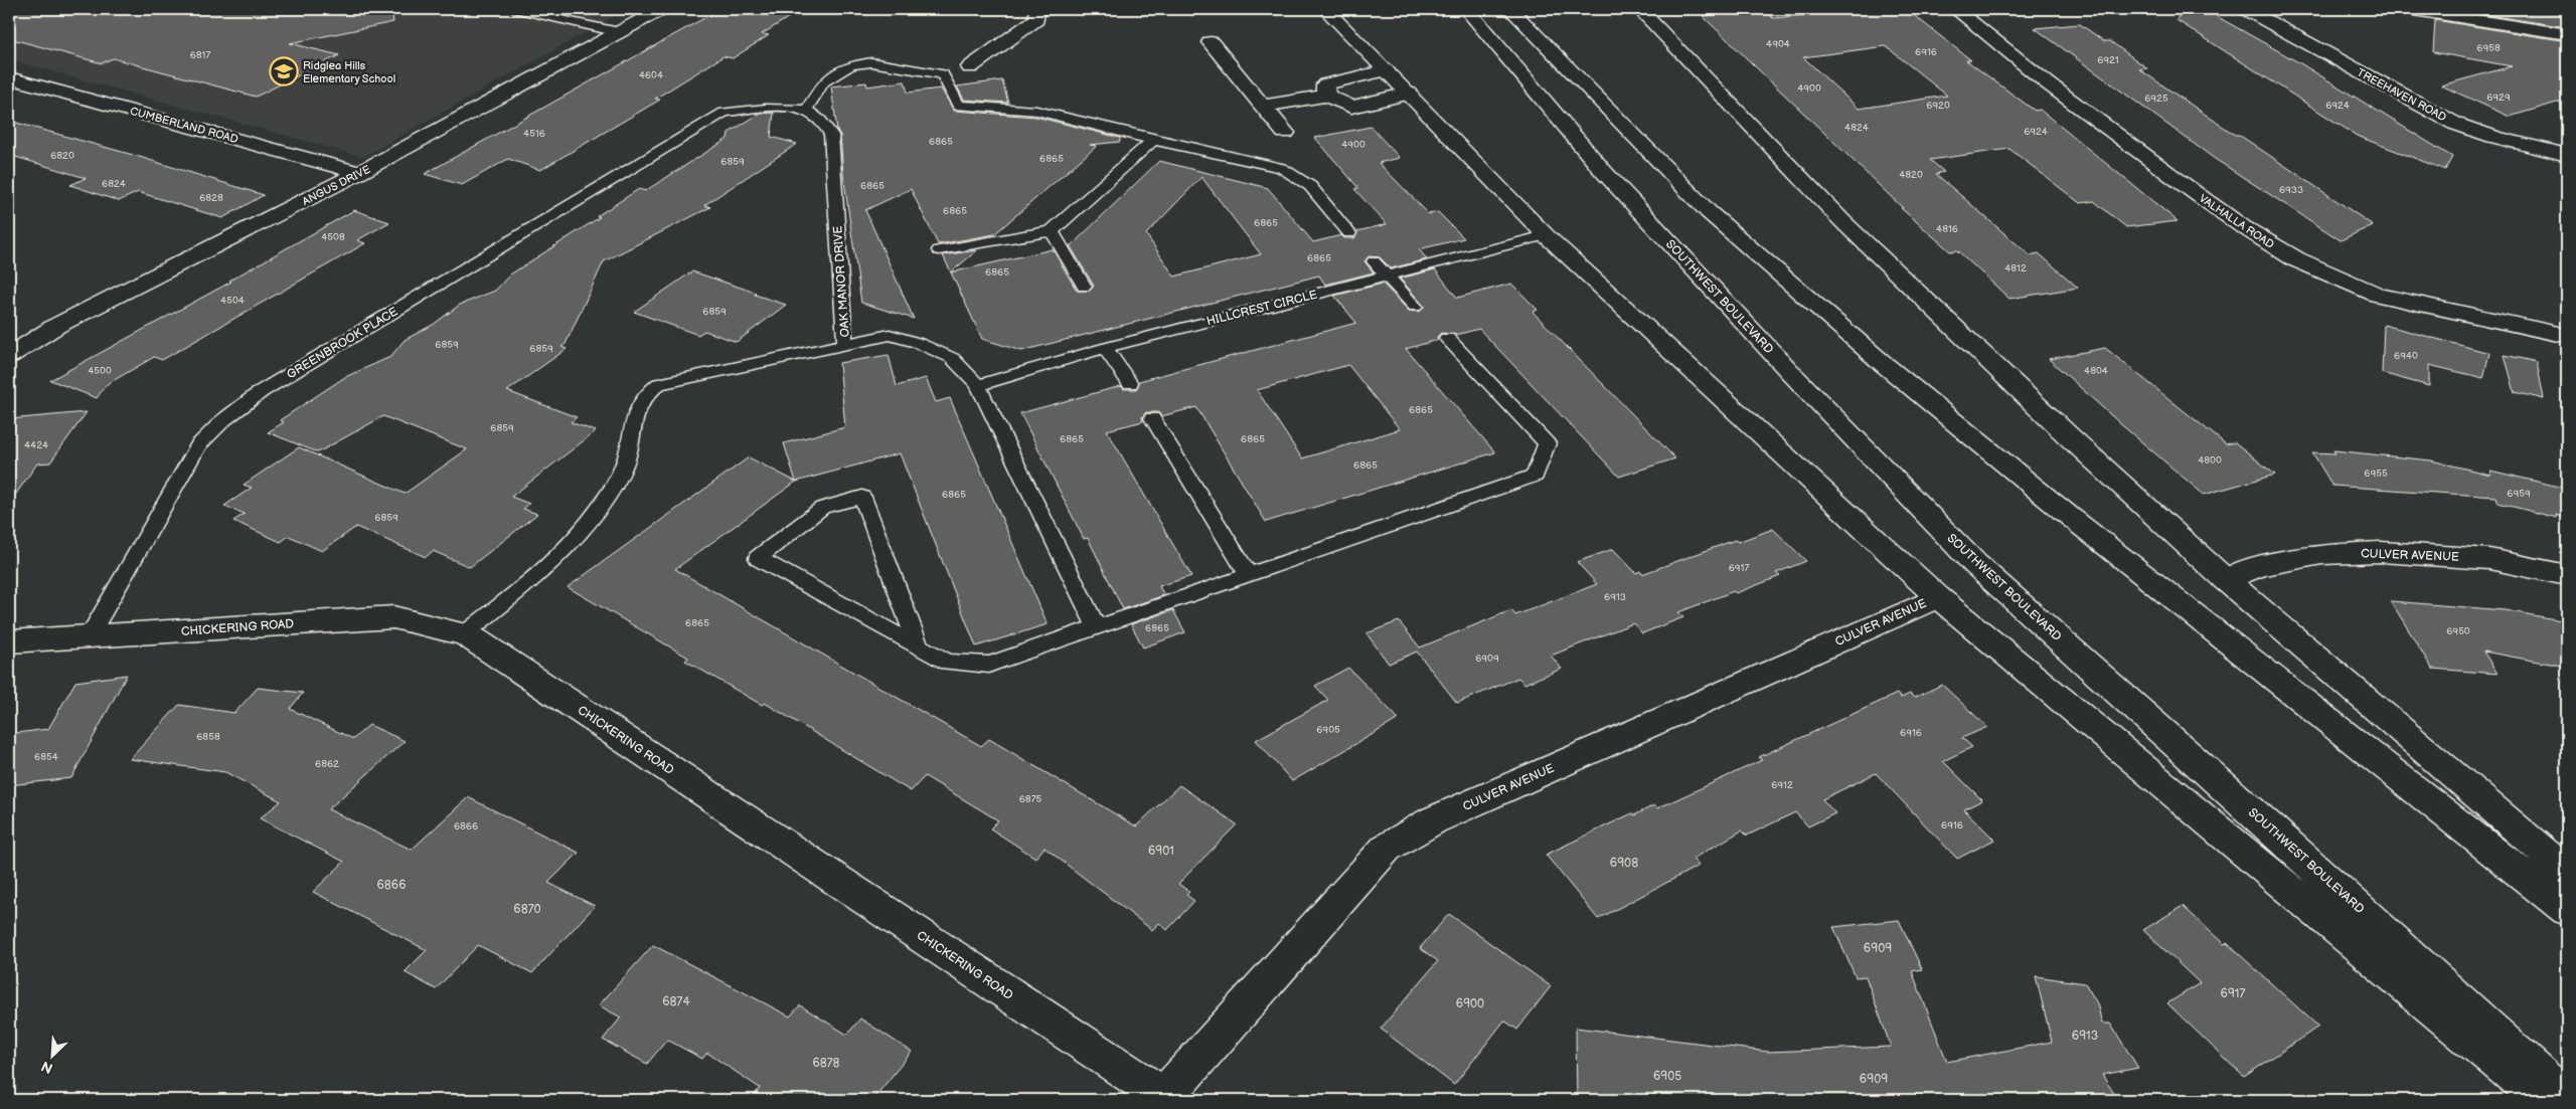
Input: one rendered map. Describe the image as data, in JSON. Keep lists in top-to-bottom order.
{
  "streets": {
    "main road": [
      "TREEHAVEN ROAD",
      "CUMBERLAND ROAD",
      "ANGUS DRIVE",
      "VALHALLA ROAD",
      "SOUTHWEST BOULEVARD",
      "CULVER AVENUE",
      "CHICKERING ROAD"
    ],
    "lane": ["OAK MANOR DRIVE", "HILLCREST CIRCLE", "GREENBROOK PLACE"]
  },
  "crossings": [
    ["CUMBERLAND ROAD", "ANGUS DRIVE"],
    ["OAK MANOR DRIVE", "CHICKERING ROAD"],
    ["GREENBROOK PLACE", "CHICKERING ROAD"],
    ["CULVER AVENUE", "CHICKERING ROAD"]
  ],
  "places": {
    "school or university": ["Ridglea Hills Elementary School"]
  },
  "house_numbers": [
    "4904",
    "6958",
    "6916",
    "6817",
    "6921",
    "4604",
    "4900",
    "6929",
    "6925",
    "6920",
    "6924",
    "4824",
    "6924",
    "4516",
    "6865",
    "4900",
    "6820",
    "6865",
    "6859",
    "4820",
    "6824",
    "6865",
    "6933",
    "6828",
    "6865",
    "6865",
    "4816",
    "4508",
    "6865",
    "4812",
    "6865",
    "4504",
    "6859",
    "6859",
    "6859",
    "6940",
    "4500",
    "4804",
    "6865",
    "6859",
    "6865",
    "6865",
    "4424",
    "4800",
    "6865",
    "6955",
    "6959",
    "6865",
    "6859",
    "6917",
    "6913",
    "6865",
    "6865",
    "6950",
    "6909",
    "6905",
    "6916",
    "6858",
    "6854",
    "6862",
    "6912",
    "6875",
    "6916",
    "6866",
    "6901",
    "6908",
    "6866",
    "6870",
    "6909",
    "6917",
    "6874",
    "6900",
    "6913",
    "6878",
    "6905",
    "6909"
  ],
  "north": "bottom left"
}
